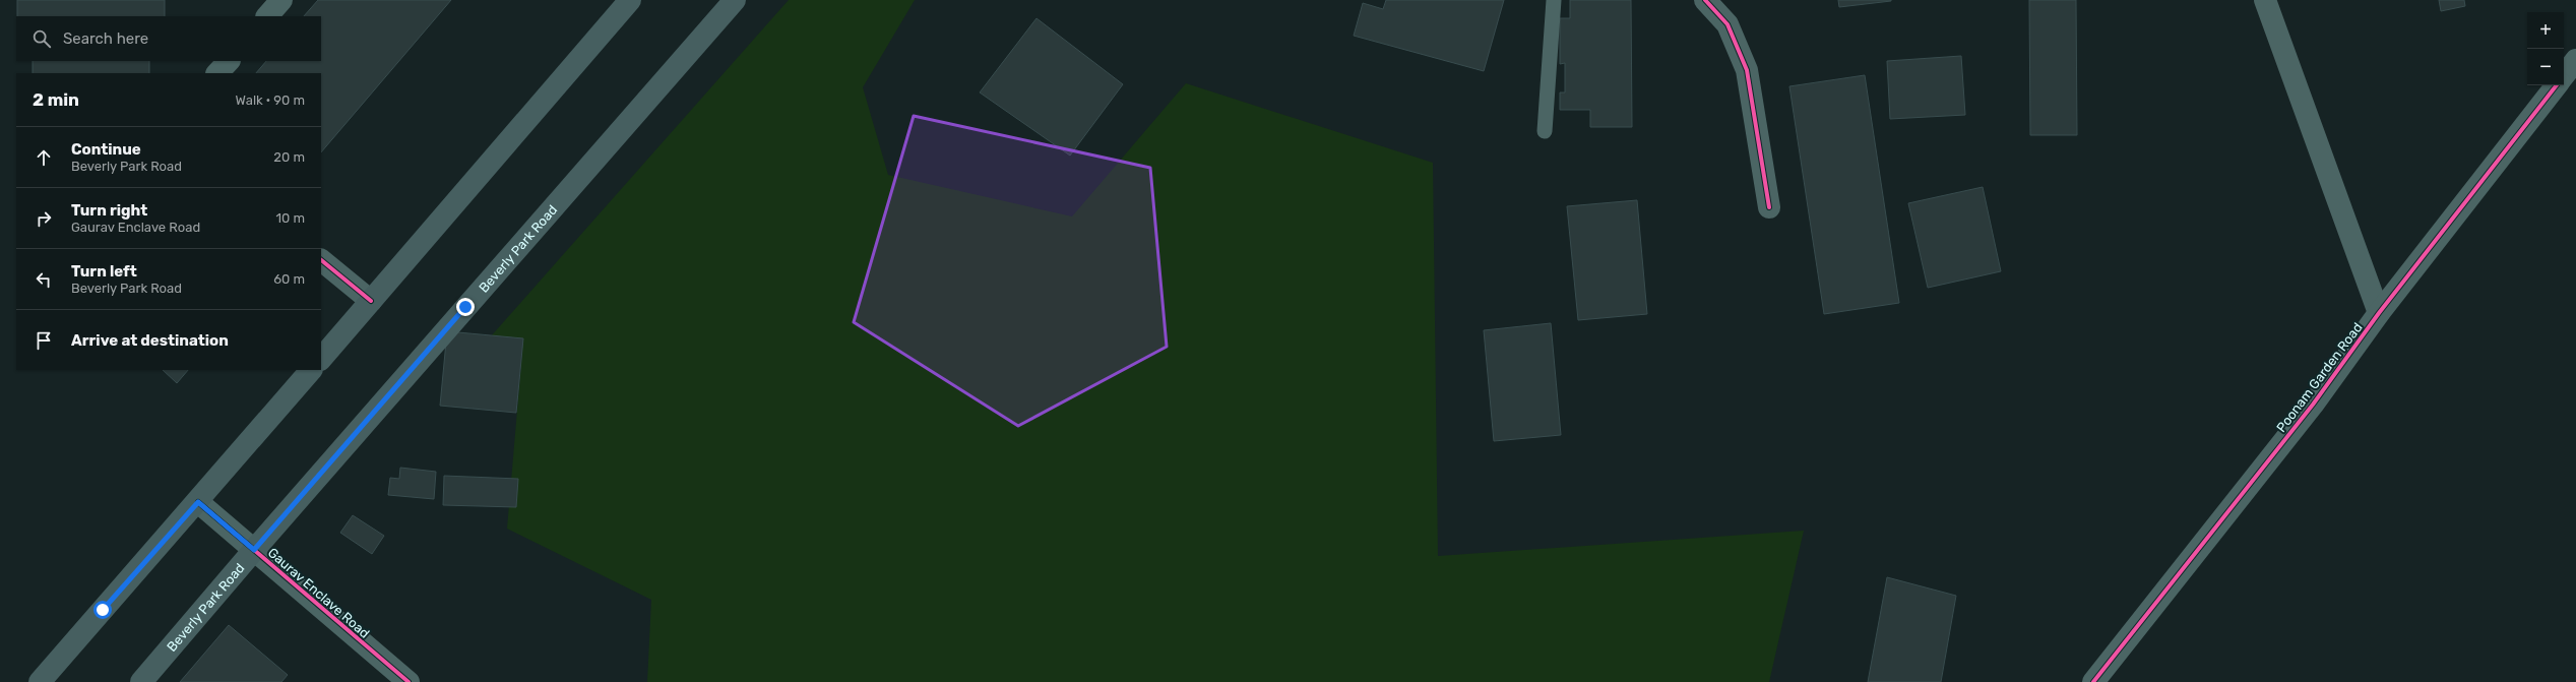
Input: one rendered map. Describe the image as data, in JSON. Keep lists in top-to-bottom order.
{
  "streets": {
    "main road": ["Beverly Park Road"],
    "street": ["Poonam Garden Road", "Gaurav Enclave Road"]
  },
  "crossings": [
    ["Beverly Park Road", "Gaurav Enclave Road"]
  ],
  "page": {
    "map_buttons": ["+", "−"],
    "search": "Search here",
    "heading": ["2 min", "Walk · 90 m"],
    "list": [
      ["Continue", "Beverly Park Road", "20 m"],
      ["Turn right", "Gaurav Enclave Road", "10 m"],
      ["Turn left", "Beverly Park Road", "60 m"],
      "Arrive at destination"
    ]
  }
}
